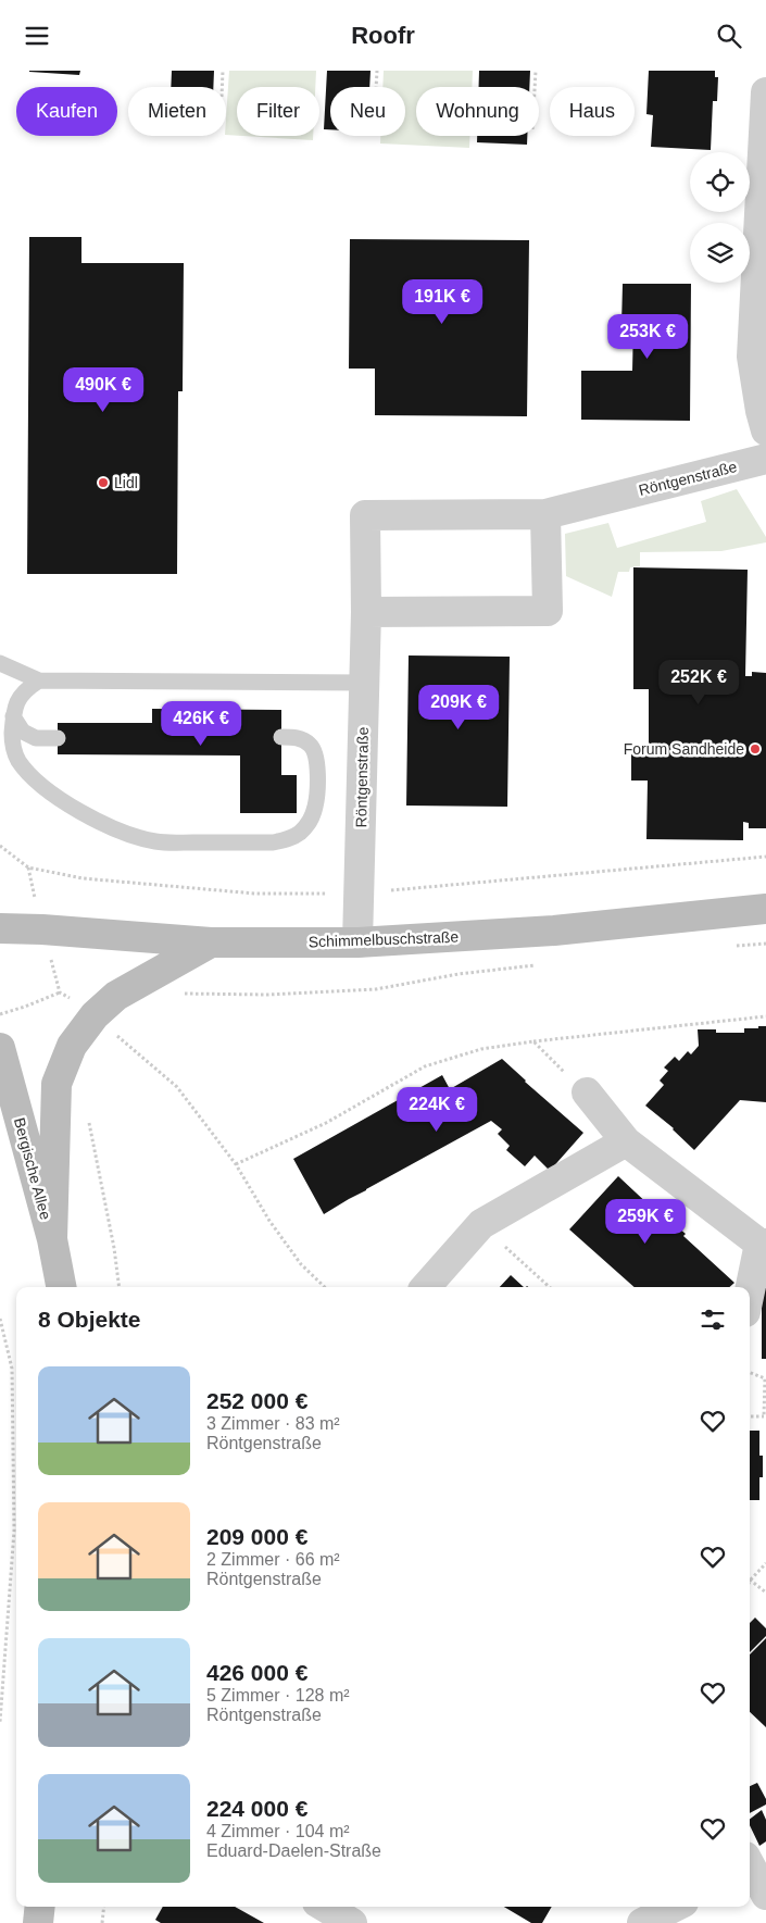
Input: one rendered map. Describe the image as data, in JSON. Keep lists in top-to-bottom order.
{
  "streets": {
    "main road": ["Schimmelbuschstraße", "Bergische Allee"],
    "street": ["Röntgenstraße"]
  },
  "crossings": [
    ["Röntgenstraße", "Schimmelbuschstraße"]
  ],
  "places": ["Lidl", "Forum Sandheide"],
  "page": {
    "header": "Roofr",
    "chip": [
      "Kaufen",
      "Mieten",
      "Filter",
      "Neu",
      "Wohnung",
      "Haus"
    ],
    "price": [
      "191K €",
      "253K €",
      "490K €",
      "252K €",
      "209K €",
      "426K €",
      "224K €",
      "259K €"
    ],
    "heading": "8 Objekte",
    "list": [
      {
        "name": "252 000 €",
        "note": "3 Zimmer · 83 m² · Röntgenstraße"
      },
      {
        "name": "209 000 €",
        "note": "2 Zimmer · 66 m² · Röntgenstraße"
      },
      {
        "name": "426 000 €",
        "note": "5 Zimmer · 128 m² · Röntgenstraße"
      },
      {
        "name": "224 000 €",
        "note": "4 Zimmer · 104 m² · Eduard-Daelen-Straße"
      }
    ]
  }
}
